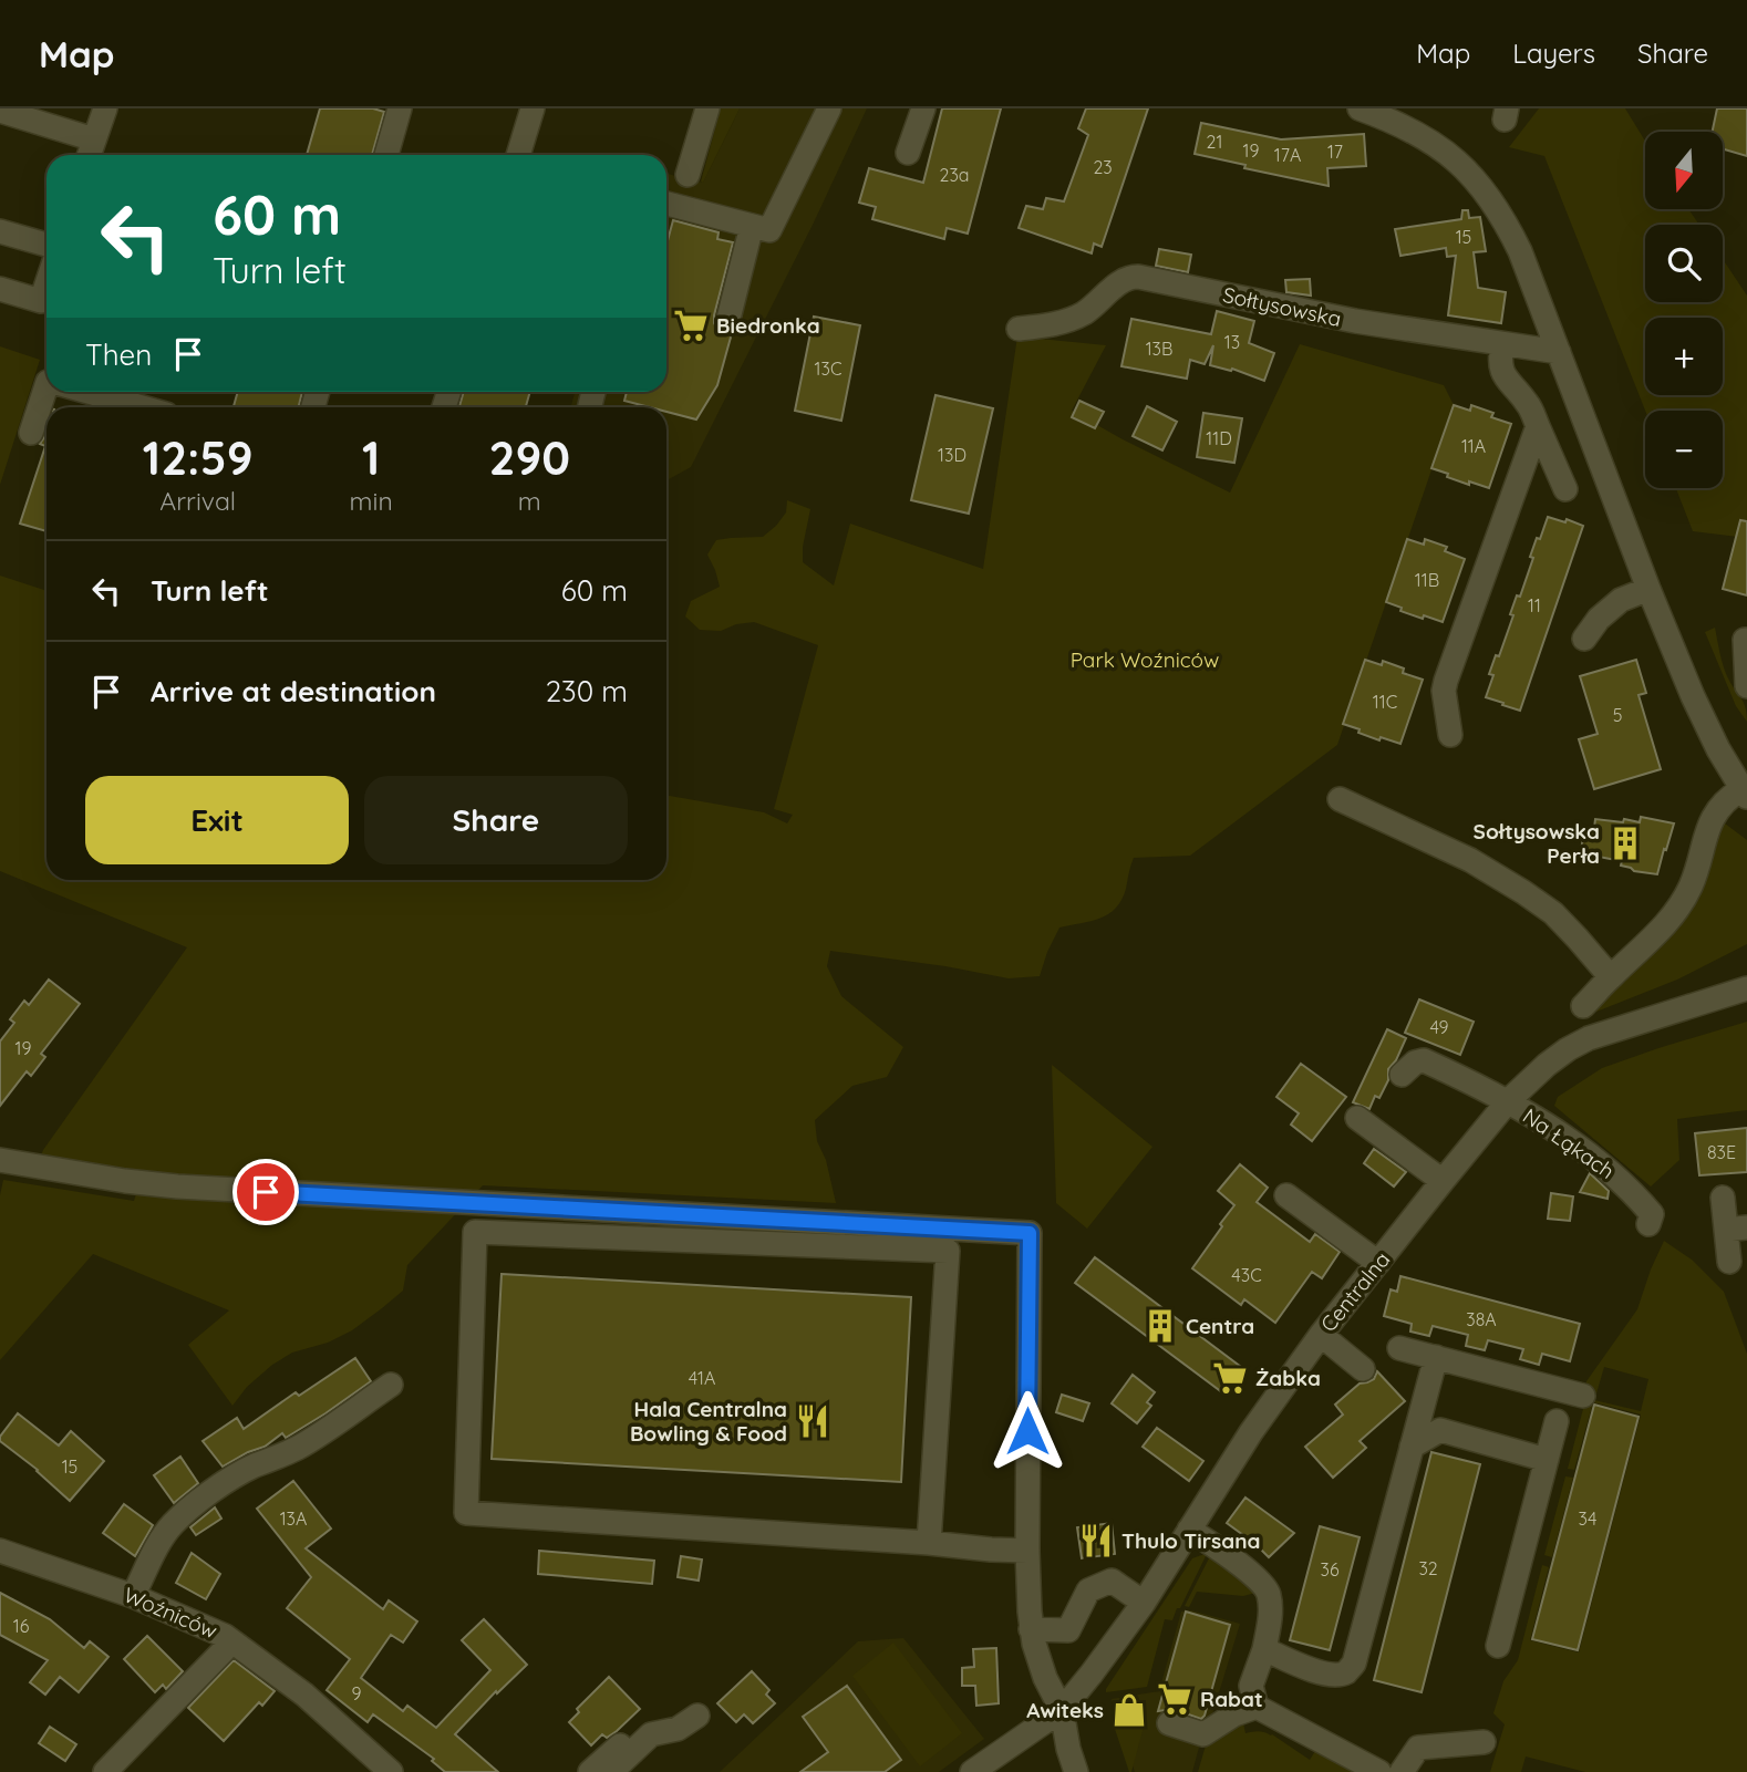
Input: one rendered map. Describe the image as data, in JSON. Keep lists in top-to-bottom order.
{
  "streets": {
    "street": [
      "Sołtysowska",
      "Na Łąkach",
      "Centralna",
      "Woźniców"
    ]
  },
  "crossings": [
    ["Na Łąkach", "Centralna"]
  ],
  "parks": ["Park Woźniców"],
  "places": {
    "supermarket": ["Biedronka", "Żabka", "Rabat"],
    "building": ["Sołtysowska Perła", "Centra"],
    "restaurant": ["Hala Centralna Bowling & Food", "Thulo Tirsana"],
    "shop": ["Awiteks"]
  },
  "house_numbers": [
    "21",
    "19",
    "17",
    "17A",
    "23",
    "23a",
    "15",
    "13",
    "13B",
    "13C",
    "11D",
    "11A",
    "13D",
    "11B",
    "11",
    "11C",
    "5",
    "49",
    "19",
    "83E",
    "43C",
    "38A",
    "41A",
    "15",
    "13A",
    "34",
    "32",
    "36",
    "16",
    "9"
  ],
  "north": "bottom",
  "page": {
    "header": "Map",
    "nav": ["Map", "Layers", "Share"],
    "map_buttons": ["+", "−"],
    "turn": ["60 m", "Turn left"],
    "then": "Then",
    "eta": [
      "12:59",
      "Arrival",
      "1",
      "min",
      "290",
      "m"
    ],
    "list": [
      {
        "name": "Turn left",
        "value": "60 m"
      },
      {
        "name": "Arrive at destination",
        "value": "230 m"
      }
    ],
    "buttons": ["Exit", "Share"]
  }
}
